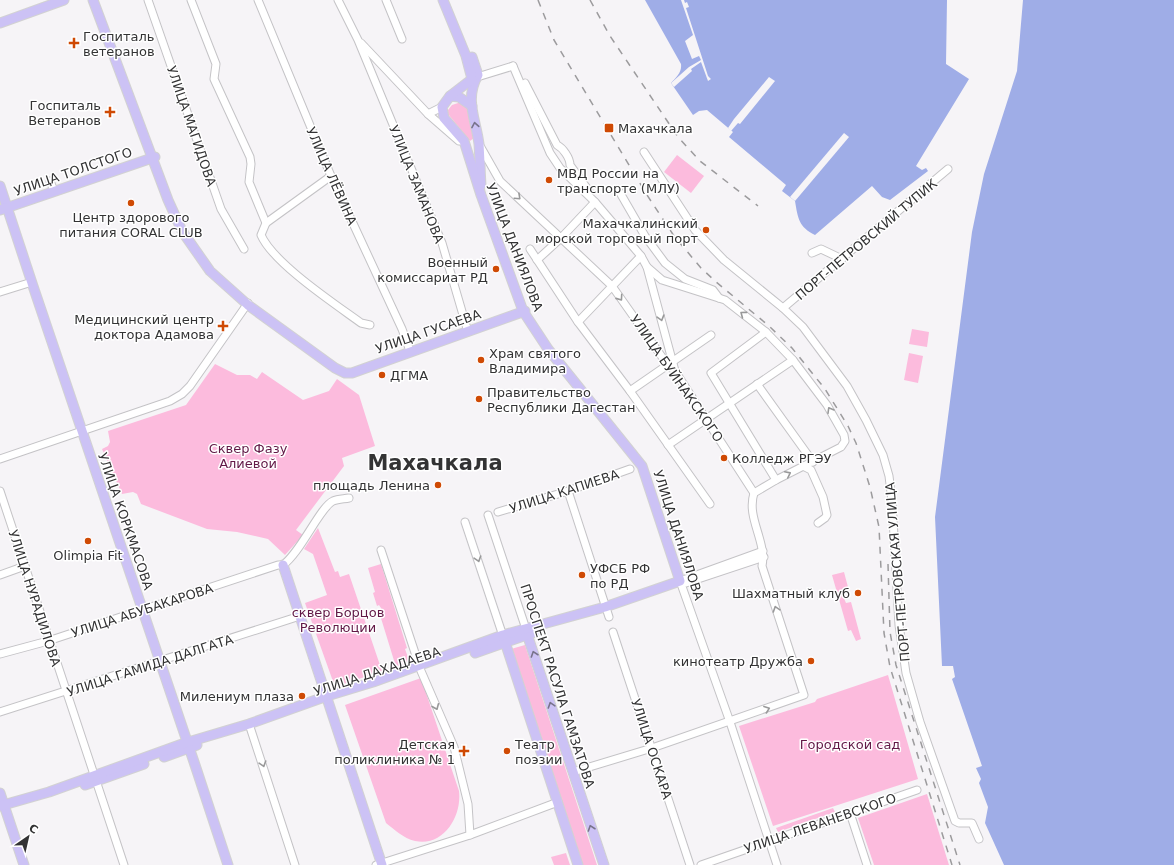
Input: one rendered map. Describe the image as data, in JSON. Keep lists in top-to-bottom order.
{
  "streets": {
    "main road": [
      "УЛИЦА ТОЛСТОГО",
      "УЛИЦА ДАНИЯЛОВА",
      "УЛИЦА ГУСАЕВА",
      "УЛИЦА КОРКМАСОВА",
      "УЛИЦА ДАХАДАЕВА",
      "ПРОСПЕКТ РАСУЛА ГАМЗАТОВА"
    ],
    "street": [
      "УЛИЦА МАГИДОВА",
      "УЛИЦА ЛЁВИНА",
      "УЛИЦА ЗАМАНОВА",
      "ПОРТ-ПЕТРОВСКИЙ ТУПИК",
      "УЛИЦА БУЙНАКСКОГО",
      "УЛИЦА КАПИЕВА",
      "ПОРТ-ПЕТРОВСКАЯ УЛИЦА",
      "УЛИЦА НУРАДИЛОВА",
      "УЛИЦА АБУБАКАРОВА",
      "УЛИЦА ГАМИДА ДАЛГАТА",
      "УЛИЦА ОСКАРА",
      "УЛИЦА ЛЕВАНЕВСКОГО"
    ]
  },
  "crossings": [
    ["УЛИЦА ТОЛСТОГО", "УЛИЦА КОРКМАСОВА"],
    ["УЛИЦА ЛЁВИНА", "УЛИЦА ГУСАЕВА"],
    ["УЛИЦА ЗАМАНОВА", "УЛИЦА ДАНИЯЛОВА"],
    ["УЛИЦА ЗАМАНОВА", "УЛИЦА ГУСАЕВА"],
    ["ПОРТ-ПЕТРОВСКИЙ ТУПИК", "ПОРТ-ПЕТРОВСКАЯ УЛИЦА"],
    ["УЛИЦА ДАНИЯЛОВА", "УЛИЦА ГУСАЕВА"],
    ["УЛИЦА ДАНИЯЛОВА", "УЛИЦА БУЙНАКСКОГО"],
    ["УЛИЦА ДАНИЯЛОВА", "УЛИЦА ДАХАДАЕВА"],
    ["УЛИЦА ДАНИЯЛОВА", "УЛИЦА ЛЕВАНЕВСКОГО"],
    ["УЛИЦА КОРКМАСОВА", "УЛИЦА АБУБАКАРОВА"],
    ["УЛИЦА КОРКМАСОВА", "УЛИЦА ГАМИДА ДАЛГАТА"],
    ["УЛИЦА КОРКМАСОВА", "УЛИЦА ДАХАДАЕВА"],
    ["УЛИЦА НУРАДИЛОВА", "УЛИЦА АБУБАКАРОВА"],
    ["УЛИЦА НУРАДИЛОВА", "УЛИЦА ГАМИДА ДАЛГАТА"],
    ["УЛИЦА НУРАДИЛОВА", "УЛИЦА ДАХАДАЕВА"],
    ["УЛИЦА ДАХАДАЕВА", "ПРОСПЕКТ РАСУЛА ГАМЗАТОВА"]
  ],
  "one_way": ["ПРОСПЕКТ РАСУЛА ГАМЗАТОВА"],
  "districts": ["Махачкала"],
  "parks": ["Сквер Фазу Алиевой", "сквер Борцов Революции", "Городской сад"],
  "places": {
    "health": [
      "Госпиталь ветеранов",
      "Госпиталь Ветеранов",
      "Медицинский центр доктора Адамова",
      "Детская поликлиника № 1"
    ],
    "transit": ["Махачкала"],
    "other": [
      "МВД России на транспорте (МЛУ)",
      "Центр здорового питания CORAL CLUB",
      "Махачкалинский морской торговый порт",
      "Военный комиссариат РД",
      "Храм святого Владимира",
      "ДГМА",
      "Правительство Республики Дагестан",
      "Колледж РГЭУ",
      "площадь Ленина",
      "Olimpia Fit",
      "УФСБ РФ по РД",
      "Шахматный клуб",
      "кинотеатр Дружба",
      "Милениум плаза",
      "Театр поэзии"
    ]
  },
  "north": "top right"
}
